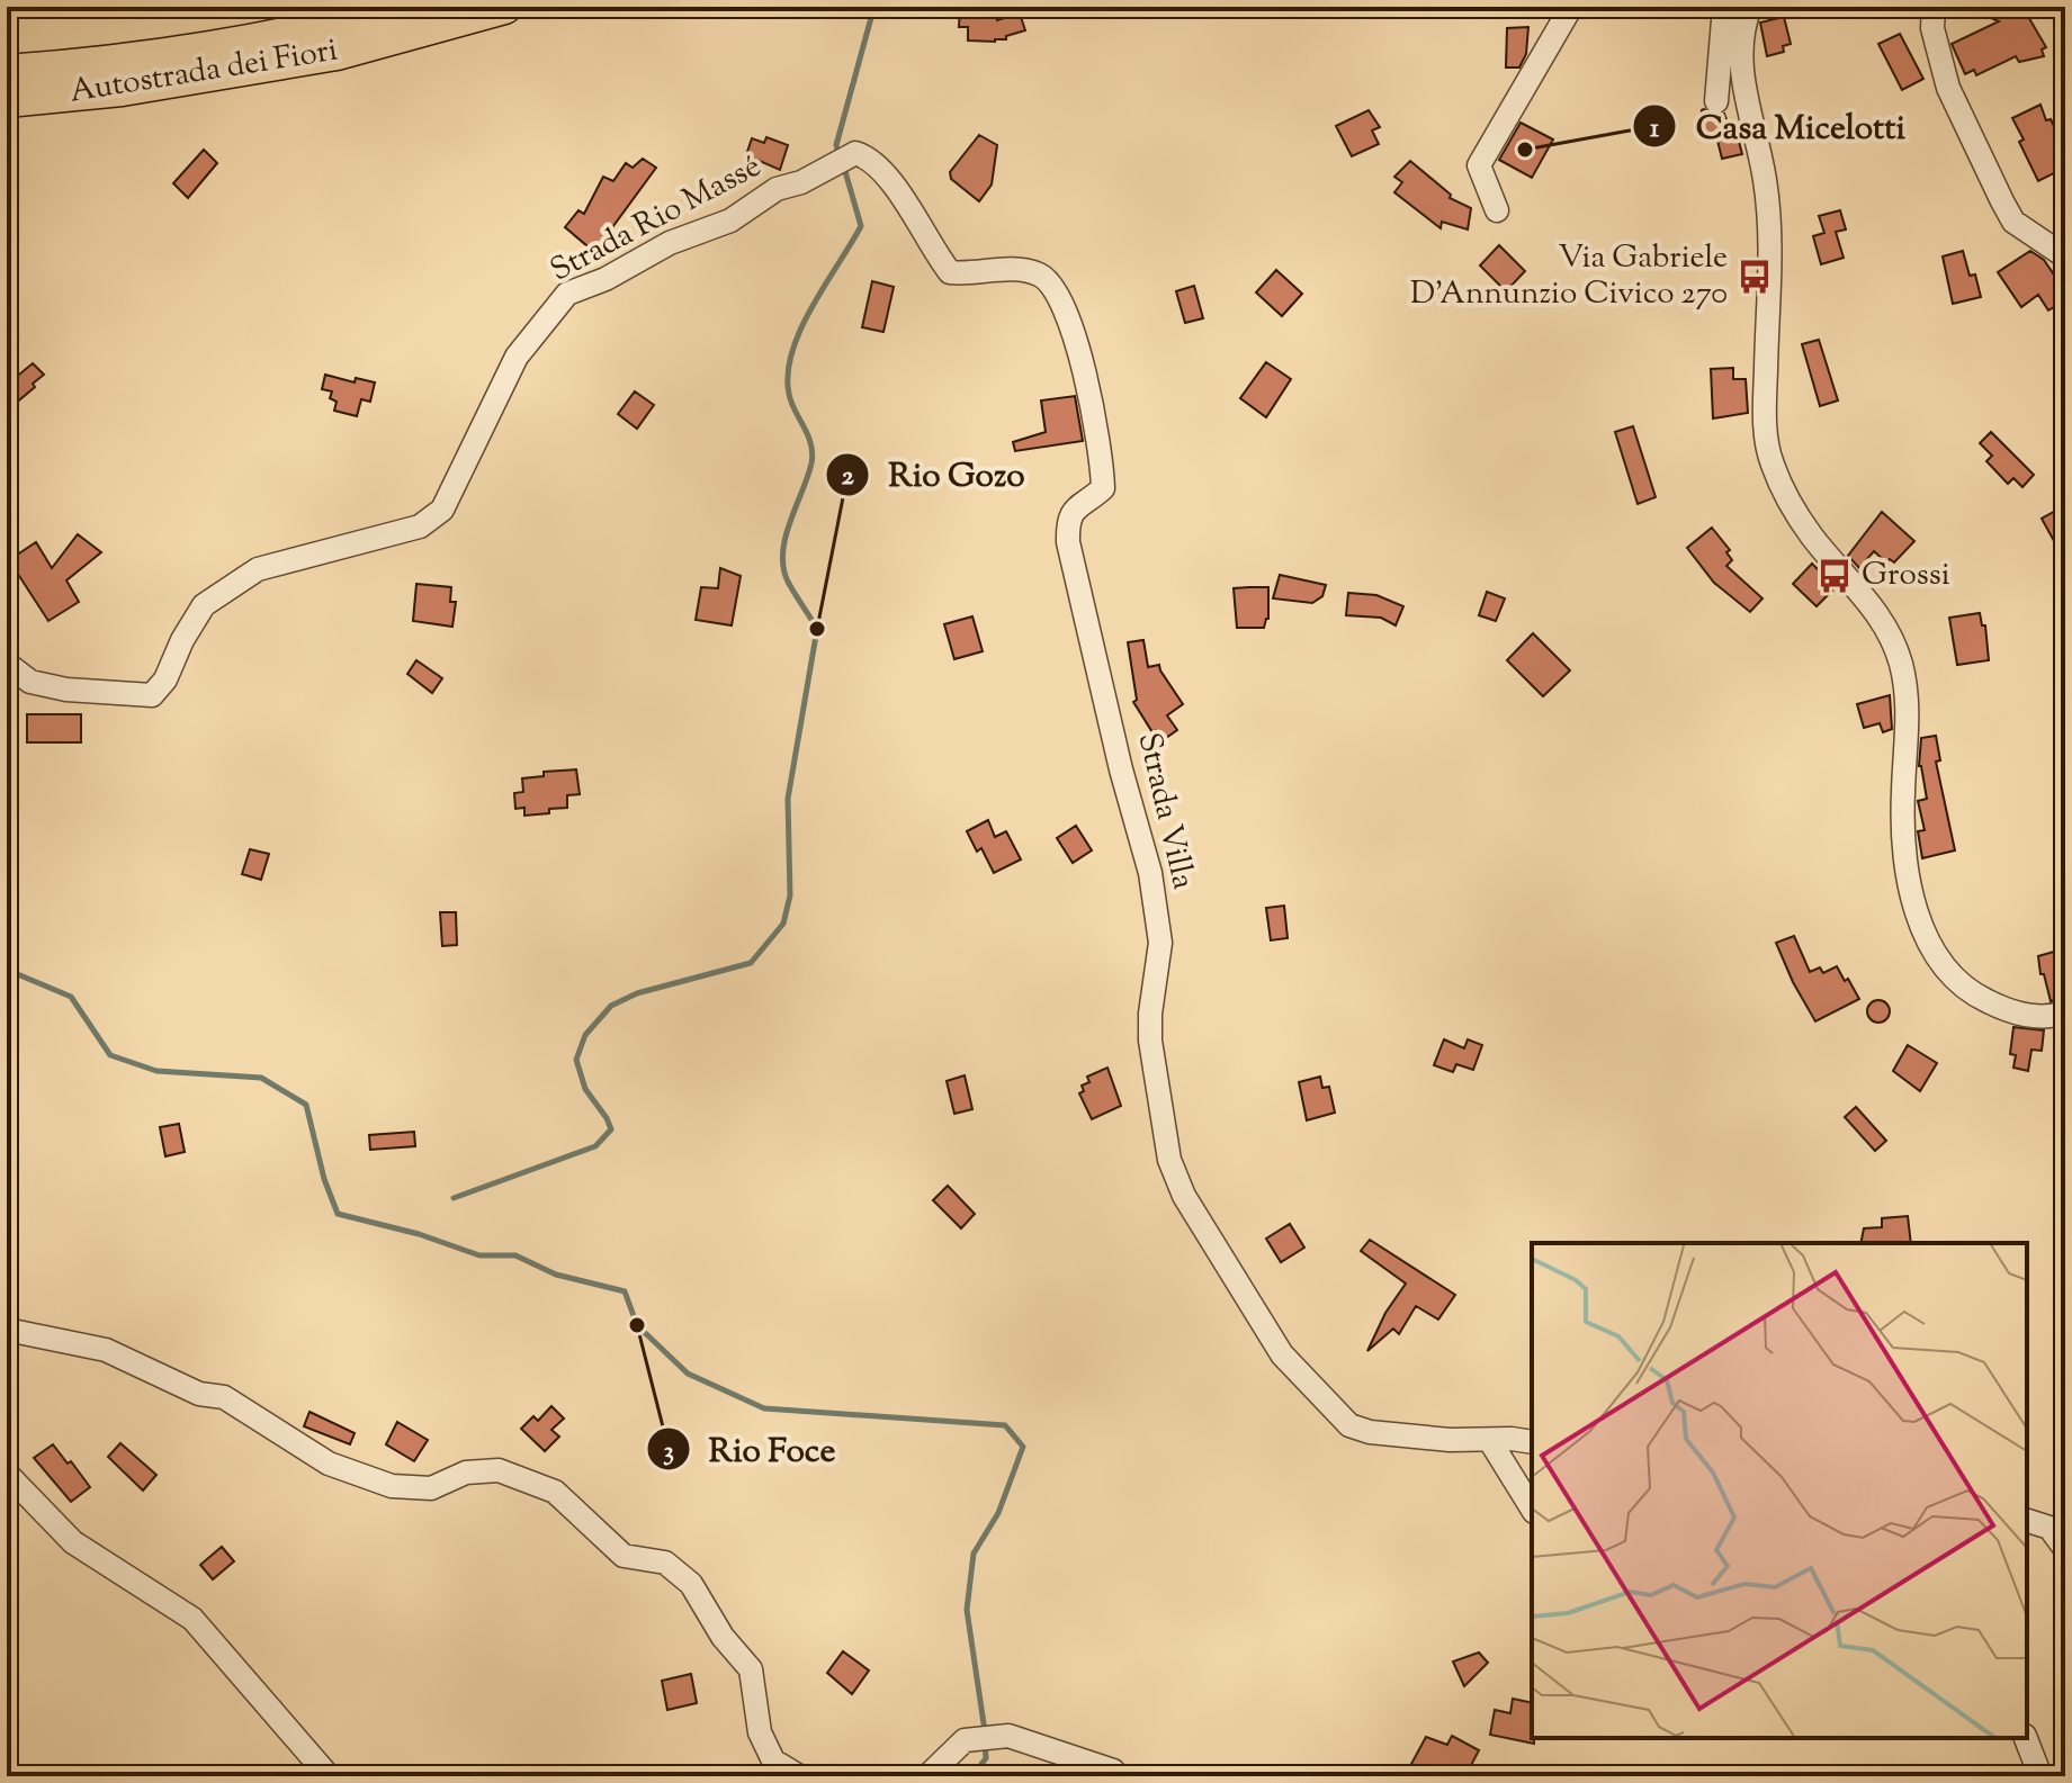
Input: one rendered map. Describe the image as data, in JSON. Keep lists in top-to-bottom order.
{
  "streets": {
    "highway": ["Autostrada dei Fiori"],
    "street": ["Strada Rio Massé", "Strada Villa"]
  },
  "crossings": [
    ["Strada Rio Massé", "Strada Villa"]
  ],
  "places": {
    "other": ["Casa Micelotti", "Rio Gozo", "Rio Foce"],
    "bus stop": ["Via Gabriele D'Annunzio Civico 270", "Grossi"]
  }
}
